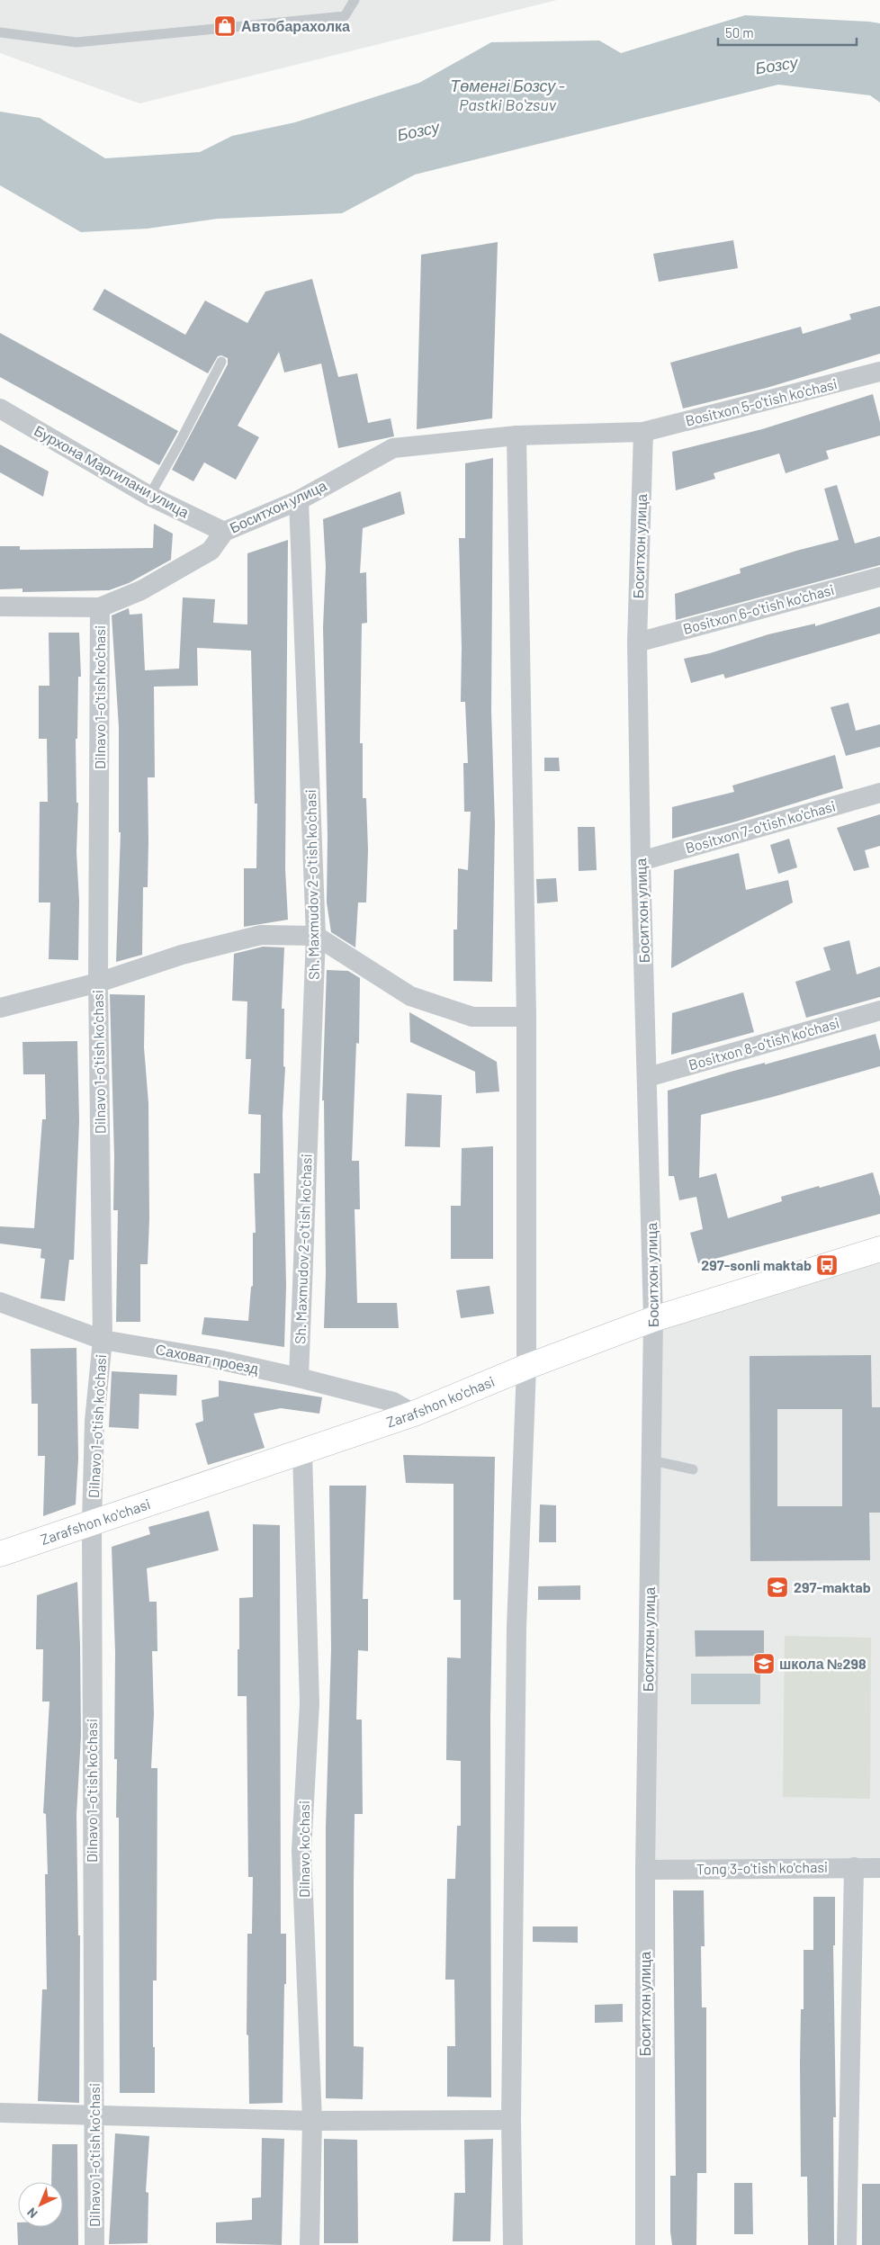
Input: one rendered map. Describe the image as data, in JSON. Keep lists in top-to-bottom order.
{
  "streets": {
    "street": [
      "Bositxon 5-o'tish ko'chasi",
      "Бурхона Маргилани улица",
      "Боситхон улица",
      "Bositxon 6-o'tish ko'chasi",
      "Dilnavo 1-o'tish ko'chasi",
      "Bositxon 7-o'tish ko'chasi",
      "Sh. Maxmudov 2-o'tish ko'chasi",
      "Bositxon 8-o'tish ko'chasi",
      "Саховат проезд",
      "Zarafshon ko'chasi",
      "Dilnavo ko'chasi",
      "Tong 3-o'tish ko'chasi"
    ]
  },
  "crossings": [
    ["Bositxon 5-o'tish ko'chasi", "Боситхон улица"],
    ["Бурхона Маргилани улица", "Боситхон улица"],
    ["Боситхон улица", "Bositxon 6-o'tish ko'chasi"],
    ["Боситхон улица", "Dilnavo 1-o'tish ko'chasi"],
    ["Боситхон улица", "Bositxon 7-o'tish ko'chasi"],
    ["Боситхон улица", "Sh. Maxmudov 2-o'tish ko'chasi"],
    ["Боситхон улица", "Bositxon 8-o'tish ko'chasi"],
    ["Боситхон улица", "Zarafshon ko'chasi"],
    ["Боситхон улица", "Tong 3-o'tish ko'chasi"],
    ["Dilnavo 1-o'tish ko'chasi", "Саховат проезд"],
    ["Dilnavo 1-o'tish ko'chasi", "Zarafshon ko'chasi"],
    ["Sh. Maxmudov 2-o'tish ko'chasi", "Саховат проезд"],
    ["Саховат проезд", "Zarafshon ko'chasi"],
    ["Zarafshon ko'chasi", "Dilnavo ko'chasi"]
  ],
  "water": ["Бозсу", "Төменгі Бозсу - Pastki Boʻzsuv"],
  "places": {
    "shop": ["Автобарахолка"],
    "bus stop": ["297-sonli maktab"],
    "school or university": ["297-maktab", "школа №298"]
  },
  "scale_bar": "50 m",
  "north": "bottom left"
}
